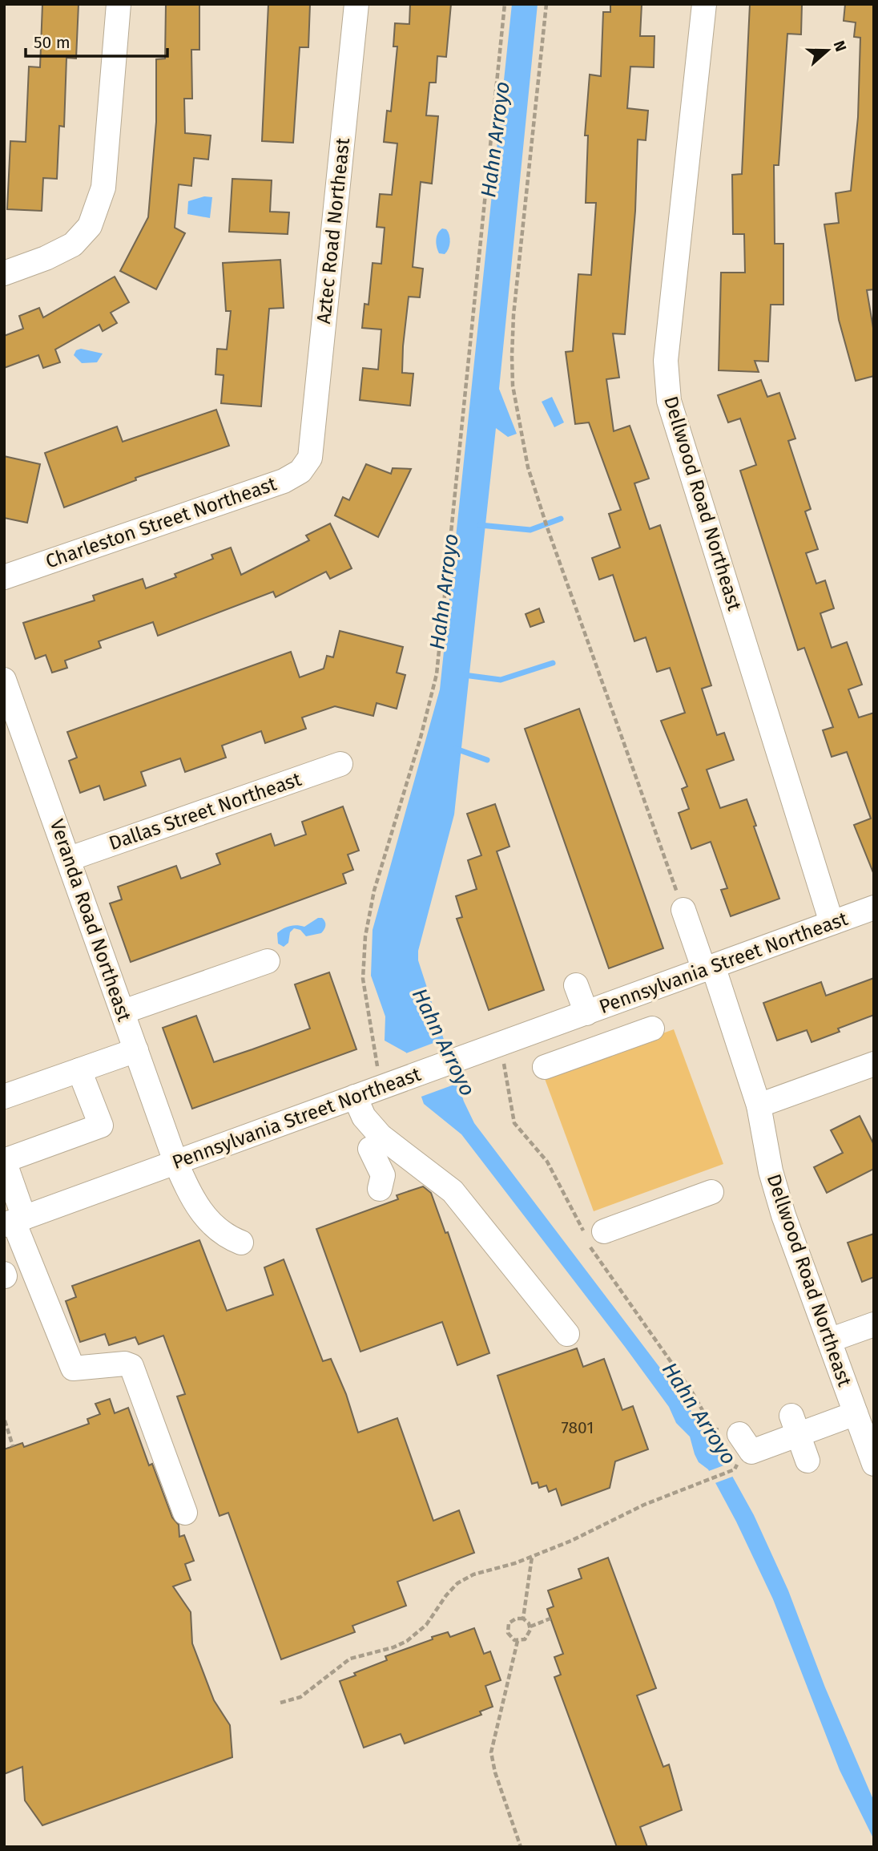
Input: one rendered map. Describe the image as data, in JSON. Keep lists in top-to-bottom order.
{
  "streets": {
    "street": [
      "Aztec Road Northeast",
      "Dellwood Road Northeast",
      "Charleston Street Northeast",
      "Dallas Street Northeast",
      "Veranda Road Northeast",
      "Pennsylvania Street Northeast"
    ]
  },
  "crossings": [
    ["Aztec Road Northeast", "Charleston Street Northeast"],
    ["Dellwood Road Northeast", "Pennsylvania Street Northeast"],
    ["Dallas Street Northeast", "Veranda Road Northeast"],
    ["Veranda Road Northeast", "Pennsylvania Street Northeast"]
  ],
  "water": ["Hahn Arroyo"],
  "house_numbers": ["7801"],
  "scale_bar": "50 m",
  "north": "right"
}
